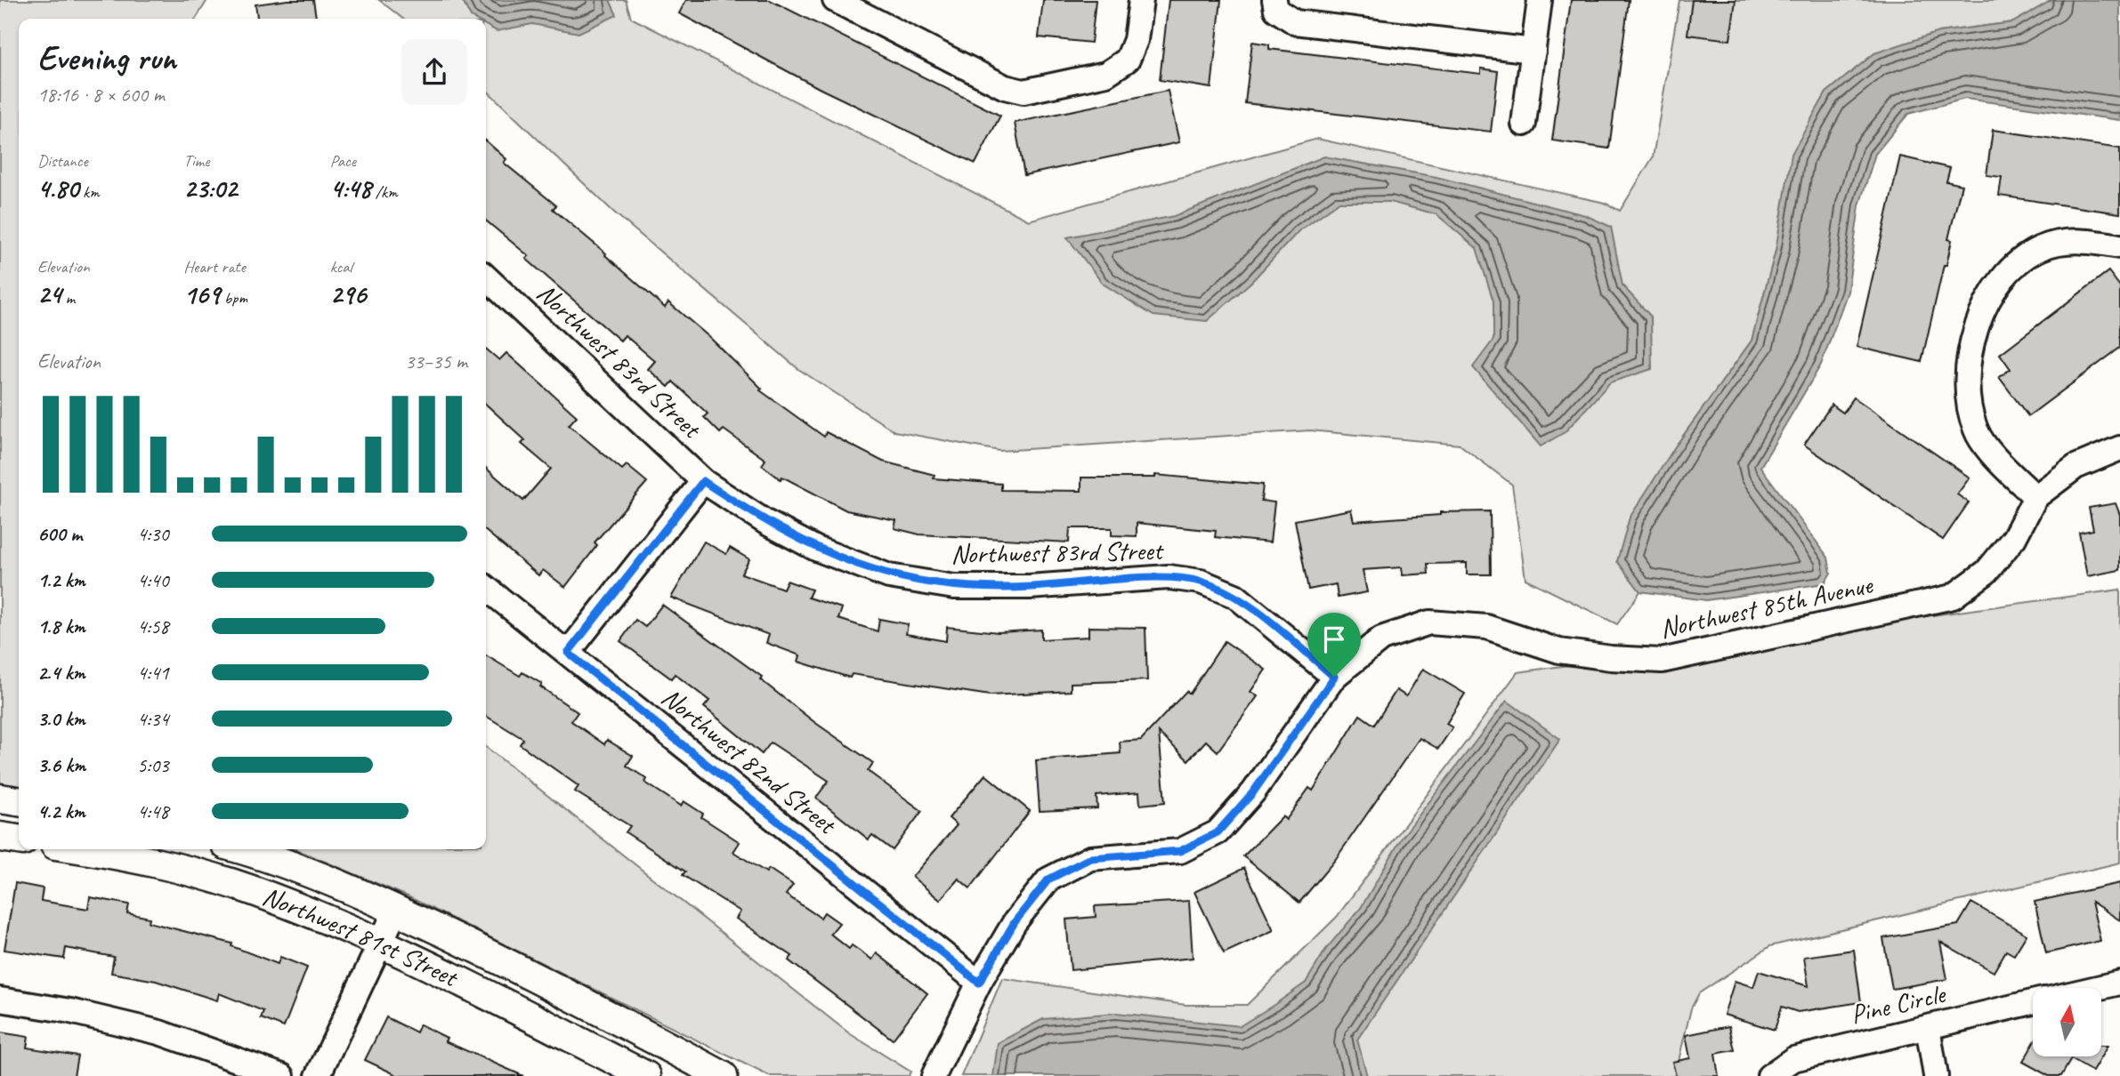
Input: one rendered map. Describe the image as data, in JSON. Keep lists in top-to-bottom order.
{
  "streets": {
    "street": [
      "Northwest 83rd Street",
      "Northwest 85th Avenue",
      "Northwest 82nd Street",
      "Northwest 81st Street",
      "Pine Circle"
    ]
  },
  "crossings": [
    ["Northwest 83rd Street", "Northwest 85th Avenue"],
    ["Northwest 85th Avenue", "Northwest 82nd Street"]
  ],
  "north": "top",
  "page": {
    "heading": ["Evening run", "18:16 · 8 × 600 m"],
    "stats": [
      ["Distance", "4.80 km"],
      ["Time", "23:02"],
      ["Pace", "4:48 /km"],
      ["Elevation", "24 m"],
      ["Heart rate", "169 bpm"],
      ["kcal", "296"]
    ],
    "chart": ["Elevation", "33–35 m"],
    "list": [
      {
        "name": "600 m",
        "note": "4:30"
      },
      {
        "name": "1.2 km",
        "note": "4:40"
      },
      {
        "name": "1.8 km",
        "note": "4:58"
      },
      {
        "name": "2.4 km",
        "note": "4:41"
      },
      {
        "name": "3.0 km",
        "note": "4:34"
      },
      {
        "name": "3.6 km",
        "note": "5:03"
      },
      {
        "name": "4.2 km",
        "note": "4:48"
      }
    ]
  }
}
